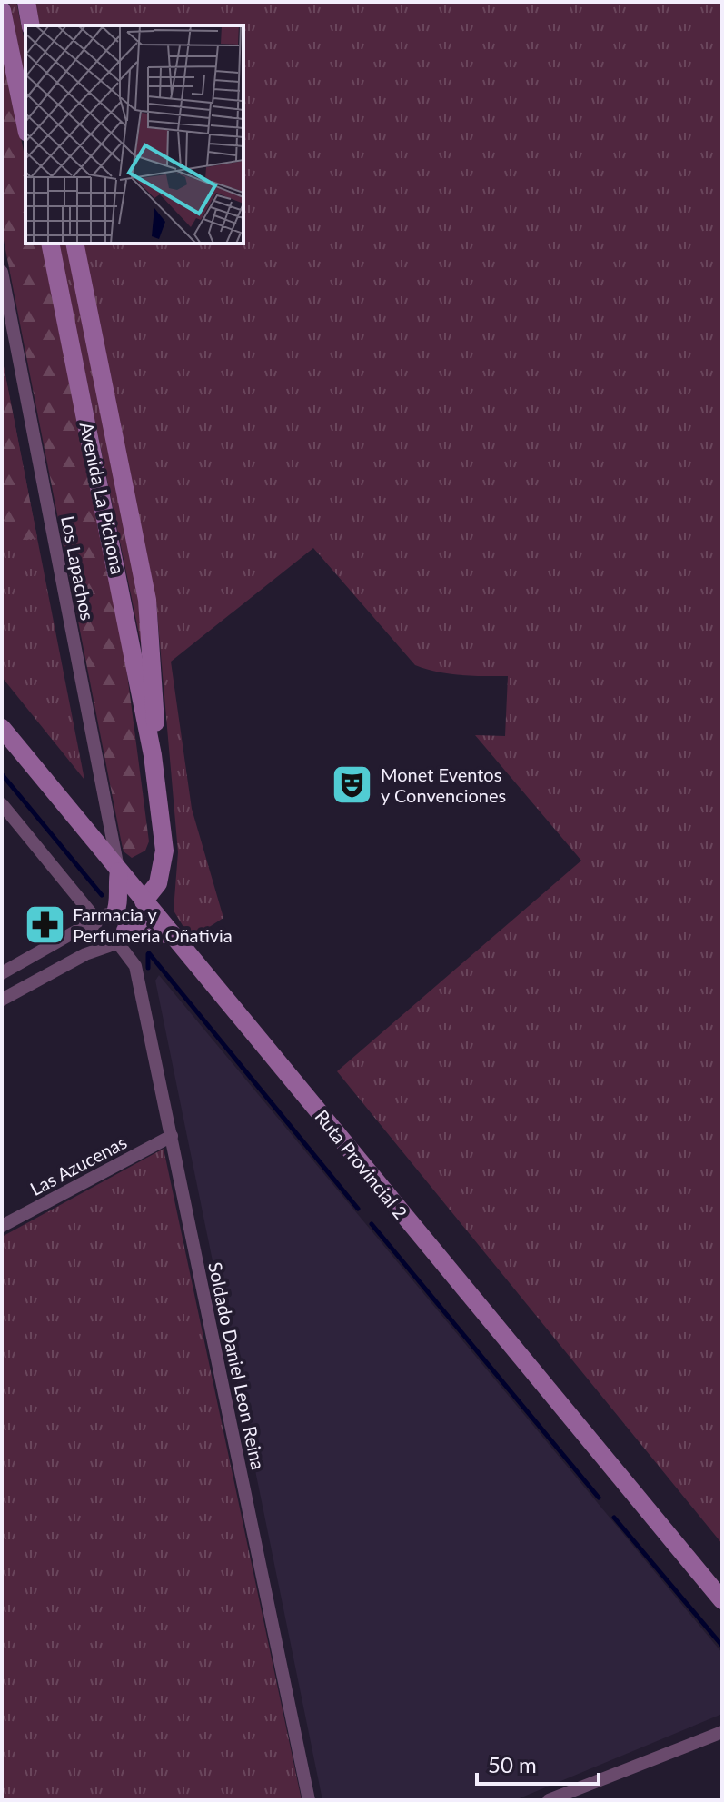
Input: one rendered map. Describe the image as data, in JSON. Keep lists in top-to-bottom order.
{
  "streets": {
    "main road": ["Avenida La Pichona", "Ruta Provincial 2"],
    "street": ["Los Lapachos", "Las Azucenas", "Soldado Daniel Leon Reina"]
  },
  "crossings": [
    ["Avenida La Pichona", "Ruta Provincial 2"],
    ["Los Lapachos", "Ruta Provincial 2"],
    ["Las Azucenas", "Soldado Daniel Leon Reina"]
  ],
  "places": {
    "theatre": ["Monet Eventos y Convenciones"],
    "pharmacy": ["Farmacia y Perfumeria Oñativia"]
  },
  "scale_bar": "50 m"
}
